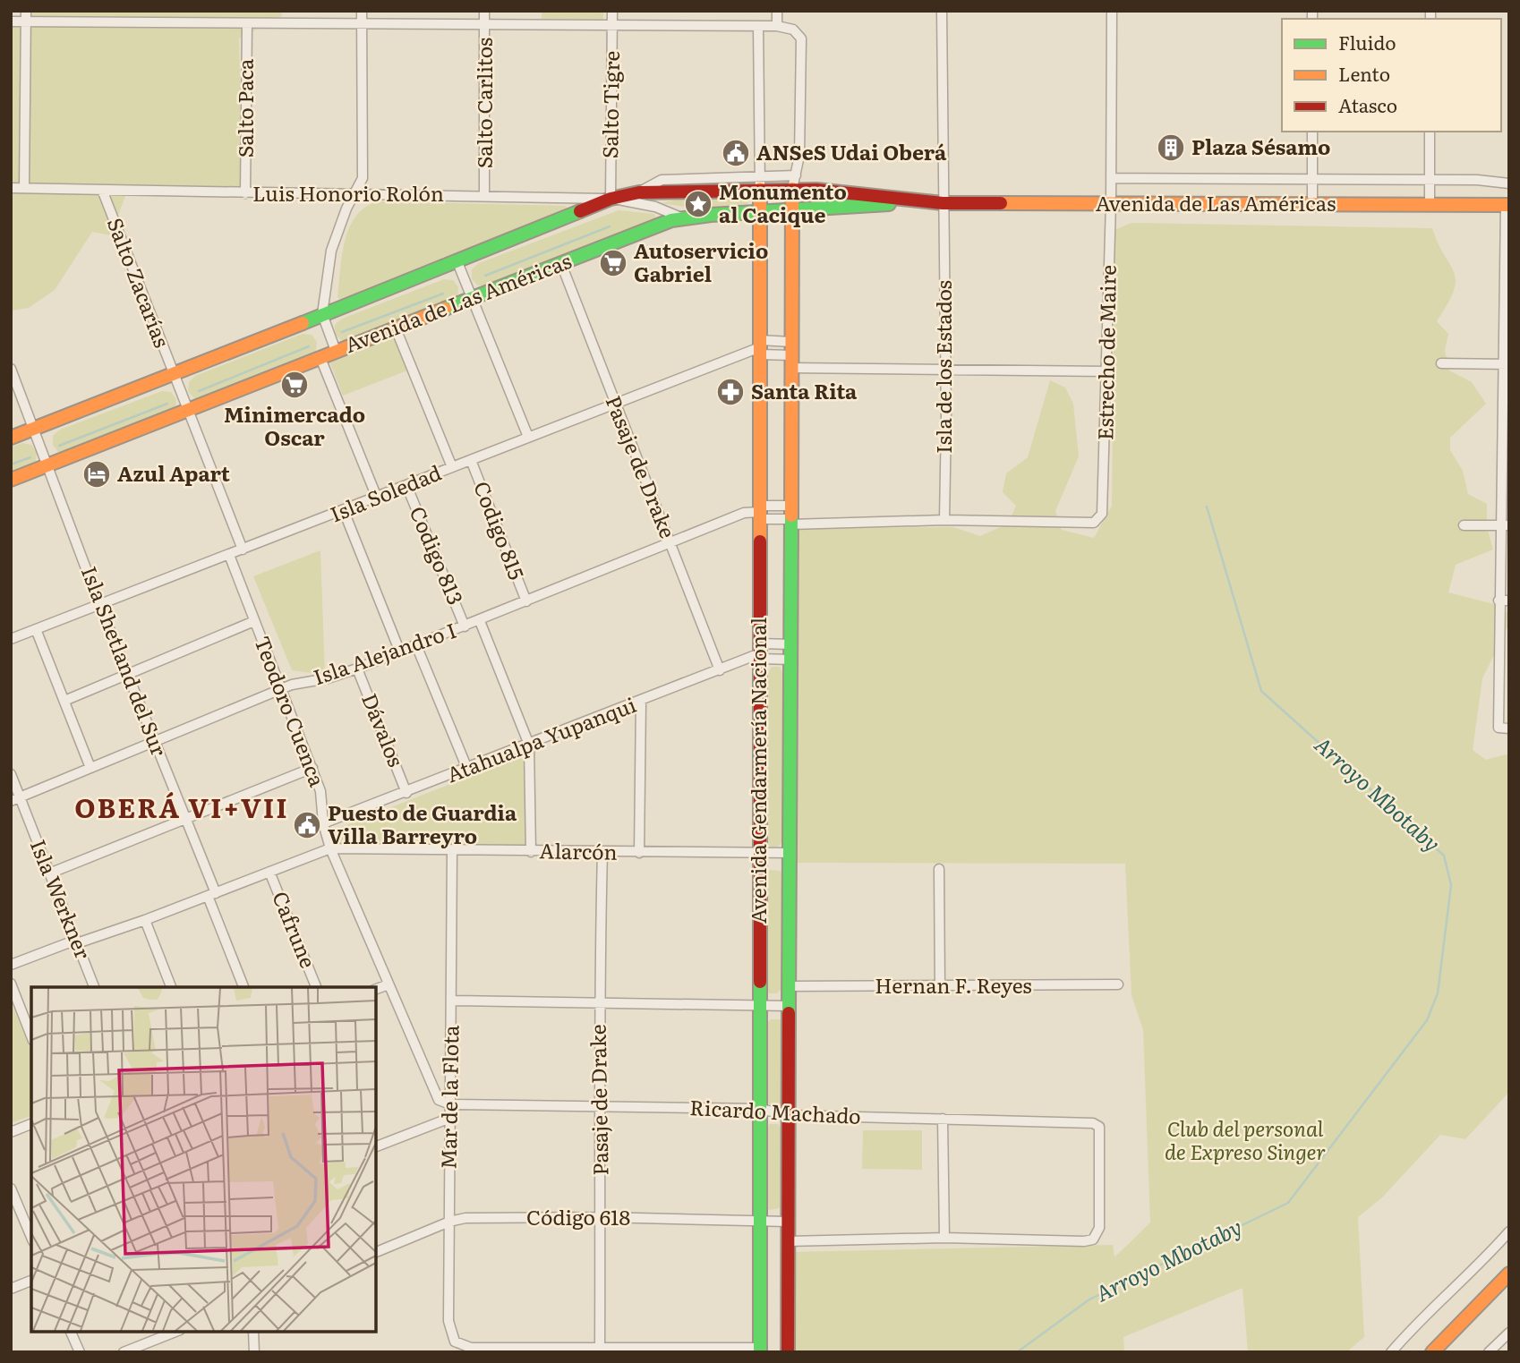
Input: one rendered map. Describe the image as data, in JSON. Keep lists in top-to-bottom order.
{
  "streets": {
    "main road": ["Avenida de Las Américas", "Avenida Gendarmería Nacional"],
    "street": [
      "Salto Carlitos",
      "Salto Tigre",
      "Salto Paca",
      "Luis Honorio Rolón",
      "Salto Zacarías",
      "Estrecho de Maire",
      "Isla de los Estados",
      "Pasaje de Drake",
      "Isla Soledad",
      "Codigo 815",
      "Codigo 813",
      "Isla Alejandro I",
      "Isla Shetland del Sur",
      "Teodoro Cuenca",
      "Dávalos",
      "Atahualpa Yupanqui",
      "Alarcón",
      "Isla Werkner",
      "Cafrune",
      "Hernan F. Reyes",
      "Mar de la Flota",
      "Ricardo Machado",
      "Código 618"
    ]
  },
  "crossings": [
    ["Salto Carlitos", "Luis Honorio Rolón"],
    ["Salto Tigre", "Luis Honorio Rolón"],
    ["Salto Tigre", "Avenida de Las Américas"],
    ["Salto Paca", "Luis Honorio Rolón"],
    ["Luis Honorio Rolón", "Avenida de Las Américas"],
    ["Luis Honorio Rolón", "Salto Zacarías"],
    ["Avenida de Las Américas", "Salto Zacarías"],
    ["Avenida de Las Américas", "Estrecho de Maire"],
    ["Avenida de Las Américas", "Isla de los Estados"],
    ["Avenida de Las Américas", "Pasaje de Drake"],
    ["Avenida de Las Américas", "Codigo 815"],
    ["Avenida de Las Américas", "Isla Shetland del Sur"],
    ["Avenida de Las Américas", "Avenida Gendarmería Nacional"],
    ["Estrecho de Maire", "Isla de los Estados"],
    ["Pasaje de Drake", "Isla Soledad"],
    ["Pasaje de Drake", "Isla Alejandro I"],
    ["Pasaje de Drake", "Atahualpa Yupanqui"],
    ["Pasaje de Drake", "Alarcón"],
    ["Pasaje de Drake", "Mar de la Flota"],
    ["Pasaje de Drake", "Ricardo Machado"],
    ["Pasaje de Drake", "Código 618"],
    ["Isla Soledad", "Codigo 815"],
    ["Isla Soledad", "Codigo 813"],
    ["Isla Soledad", "Isla Shetland del Sur"],
    ["Isla Soledad", "Teodoro Cuenca"],
    ["Isla Soledad", "Avenida Gendarmería Nacional"],
    ["Codigo 815", "Isla Alejandro I"],
    ["Codigo 813", "Isla Alejandro I"],
    ["Isla Alejandro I", "Isla Shetland del Sur"],
    ["Isla Alejandro I", "Teodoro Cuenca"],
    ["Isla Alejandro I", "Dávalos"],
    ["Isla Alejandro I", "Avenida Gendarmería Nacional"],
    ["Isla Alejandro I", "Isla Werkner"],
    ["Teodoro Cuenca", "Atahualpa Yupanqui"],
    ["Teodoro Cuenca", "Alarcón"],
    ["Teodoro Cuenca", "Mar de la Flota"],
    ["Teodoro Cuenca", "Ricardo Machado"],
    ["Dávalos", "Atahualpa Yupanqui"],
    ["Atahualpa Yupanqui", "Avenida Gendarmería Nacional"],
    ["Avenida Gendarmería Nacional", "Alarcón"],
    ["Avenida Gendarmería Nacional", "Hernan F. Reyes"],
    ["Avenida Gendarmería Nacional", "Ricardo Machado"],
    ["Avenida Gendarmería Nacional", "Código 618"],
    ["Alarcón", "Mar de la Flota"],
    ["Mar de la Flota", "Ricardo Machado"],
    ["Mar de la Flota", "Código 618"]
  ],
  "districts": ["OBERÁ VI+VII"],
  "water": ["Arroyo Mbotaby"],
  "parks": ["Club del personal de Expreso Singer"],
  "places": {
    "building": ["Plaza Sésamo"],
    "public building": ["ANSeS Udai Oberá", "Puesto de Guardia Villa Barreyro"],
    "place": ["Monumento al Cacique"],
    "supermarket": ["Autoservicio Gabriel", "Minimercado Oscar"],
    "pharmacy": ["Santa Rita"],
    "hotel": ["Azul Apart"]
  },
  "legend": ["Fluido", "Lento", "Atasco"]
}
